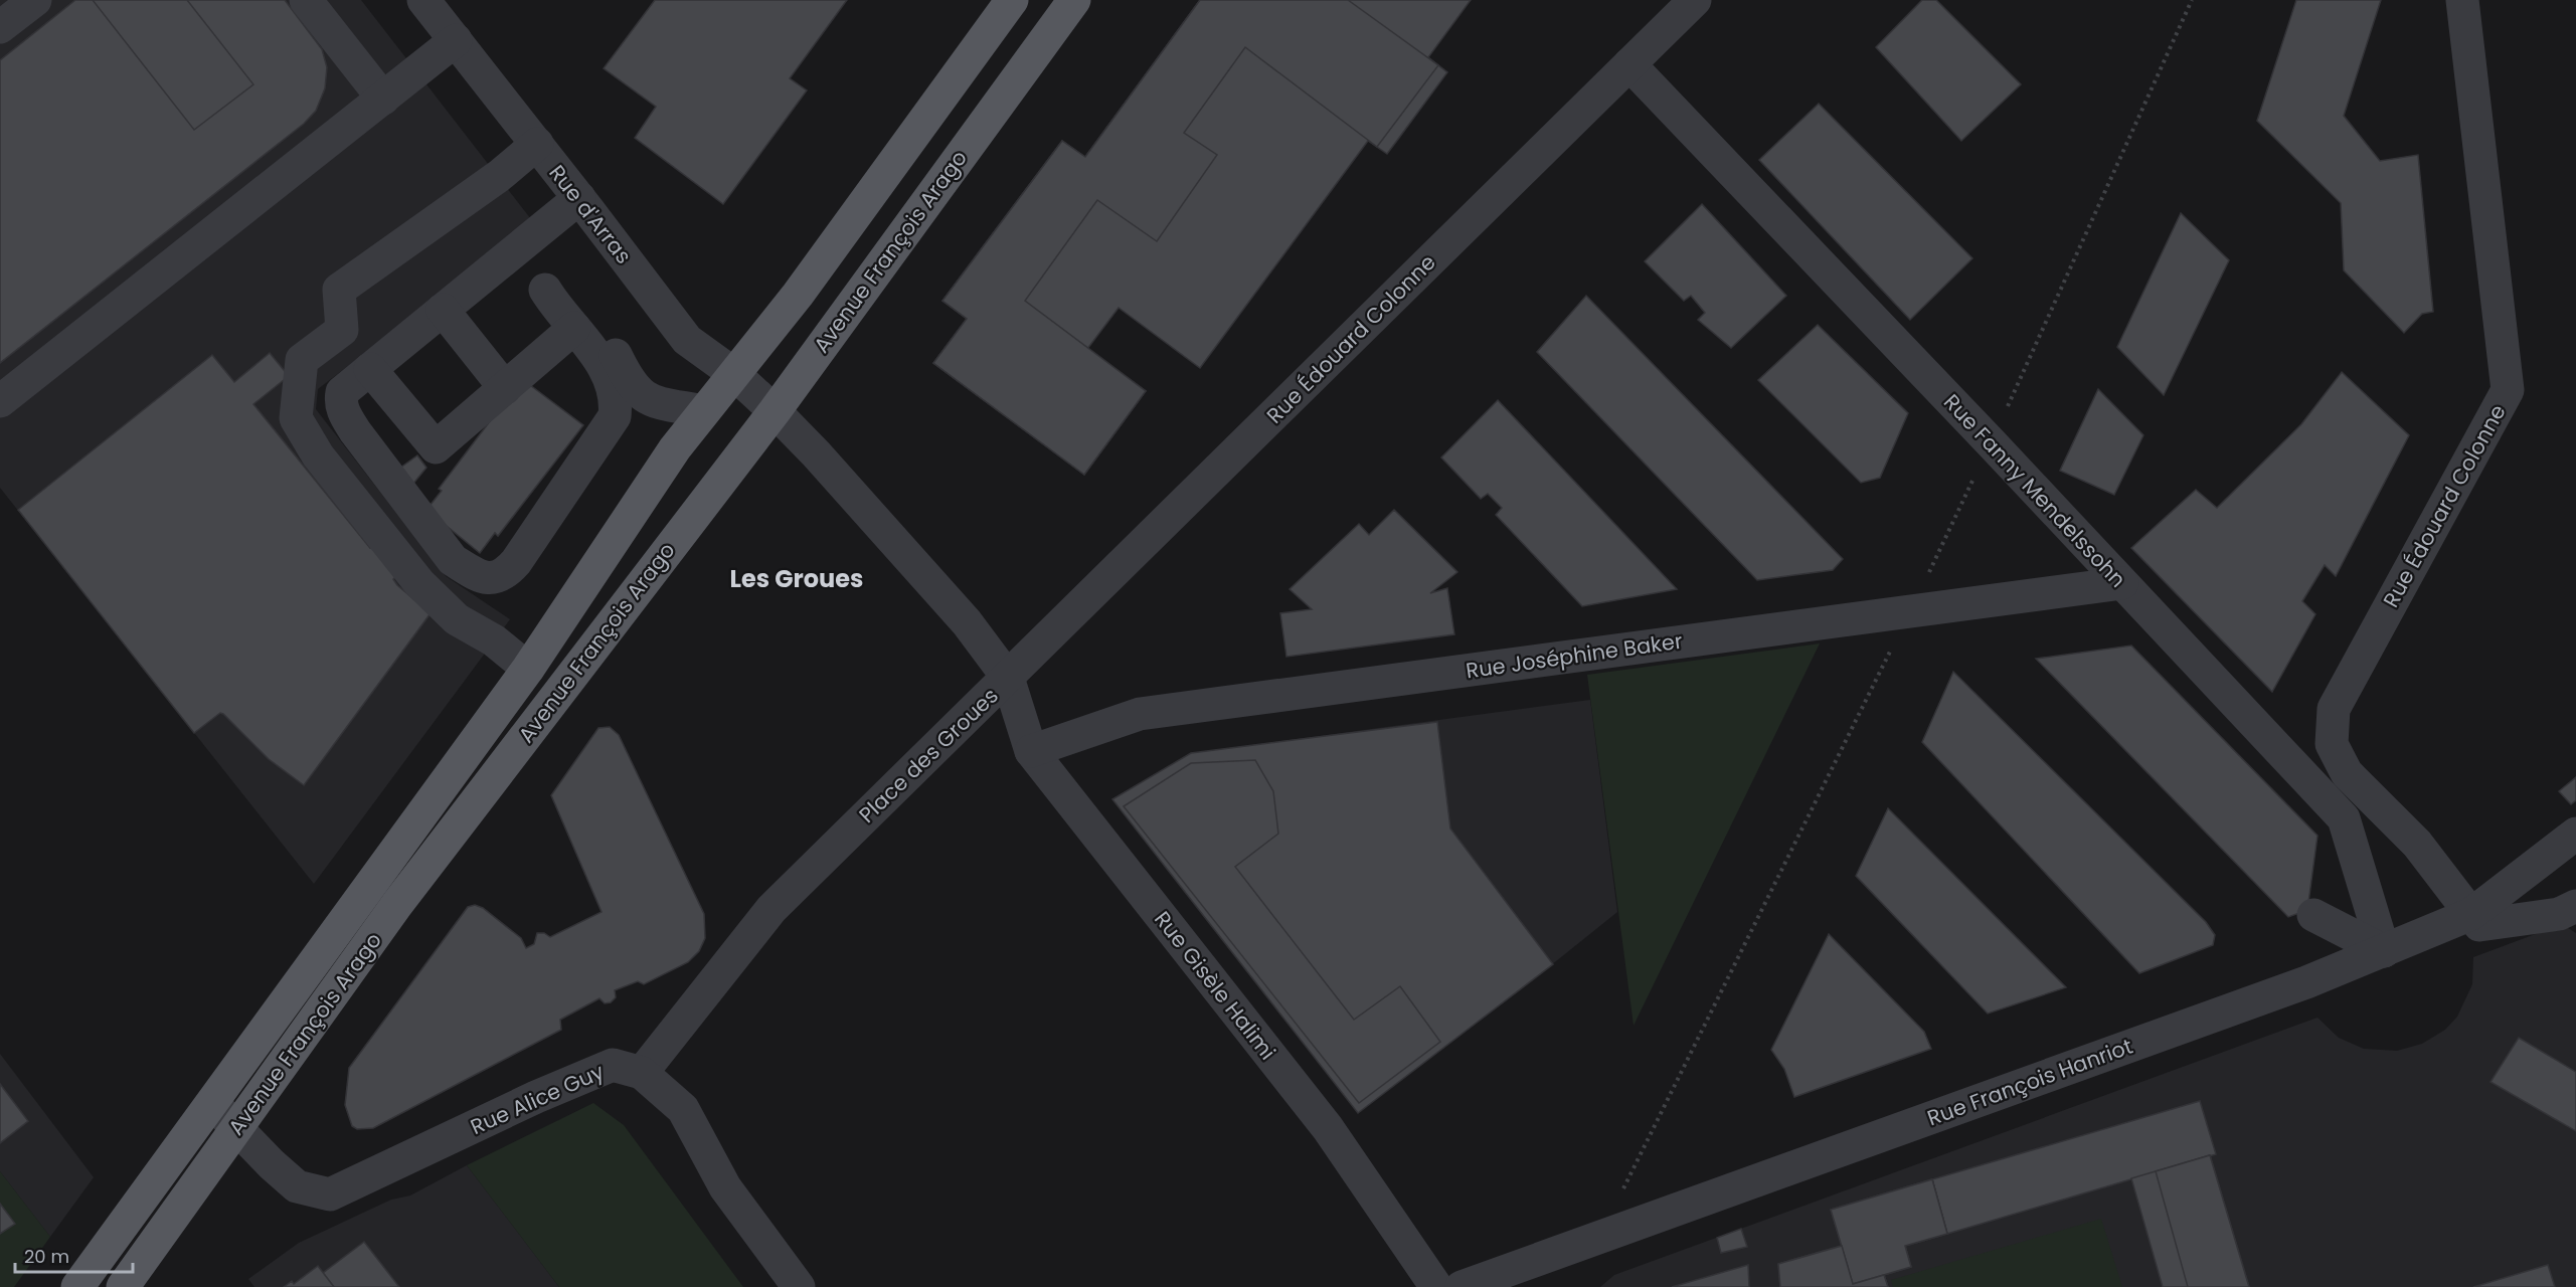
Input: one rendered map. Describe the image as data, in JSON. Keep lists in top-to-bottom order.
{
  "streets": {
    "main road": ["Avenue François Arago"],
    "street": [
      "Rue d'Arras",
      "Rue Édouard Colonne",
      "Rue Fanny Mendelssohn",
      "Rue Joséphine Baker",
      "Place des Groues",
      "Rue Gisèle Halimi",
      "Rue François Hanriot",
      "Rue Alice Guy"
    ]
  },
  "crossings": [
    ["Rue d'Arras", "Avenue François Arago"],
    ["Rue d'Arras", "Place des Groues"],
    ["Avenue François Arago", "Place des Groues"],
    ["Avenue François Arago", "Rue Alice Guy"],
    ["Rue Édouard Colonne", "Rue Fanny Mendelssohn"],
    ["Rue Édouard Colonne", "Place des Groues"],
    ["Rue Édouard Colonne", "Rue Gisèle Halimi"],
    ["Rue Édouard Colonne", "Rue François Hanriot"],
    ["Rue Fanny Mendelssohn", "Rue Joséphine Baker"],
    ["Rue Fanny Mendelssohn", "Rue François Hanriot"],
    ["Rue Joséphine Baker", "Rue Gisèle Halimi"],
    ["Place des Groues", "Rue Gisèle Halimi"],
    ["Place des Groues", "Rue Alice Guy"]
  ],
  "districts": ["Les Groues"],
  "scale_bar": "20 m"
}
